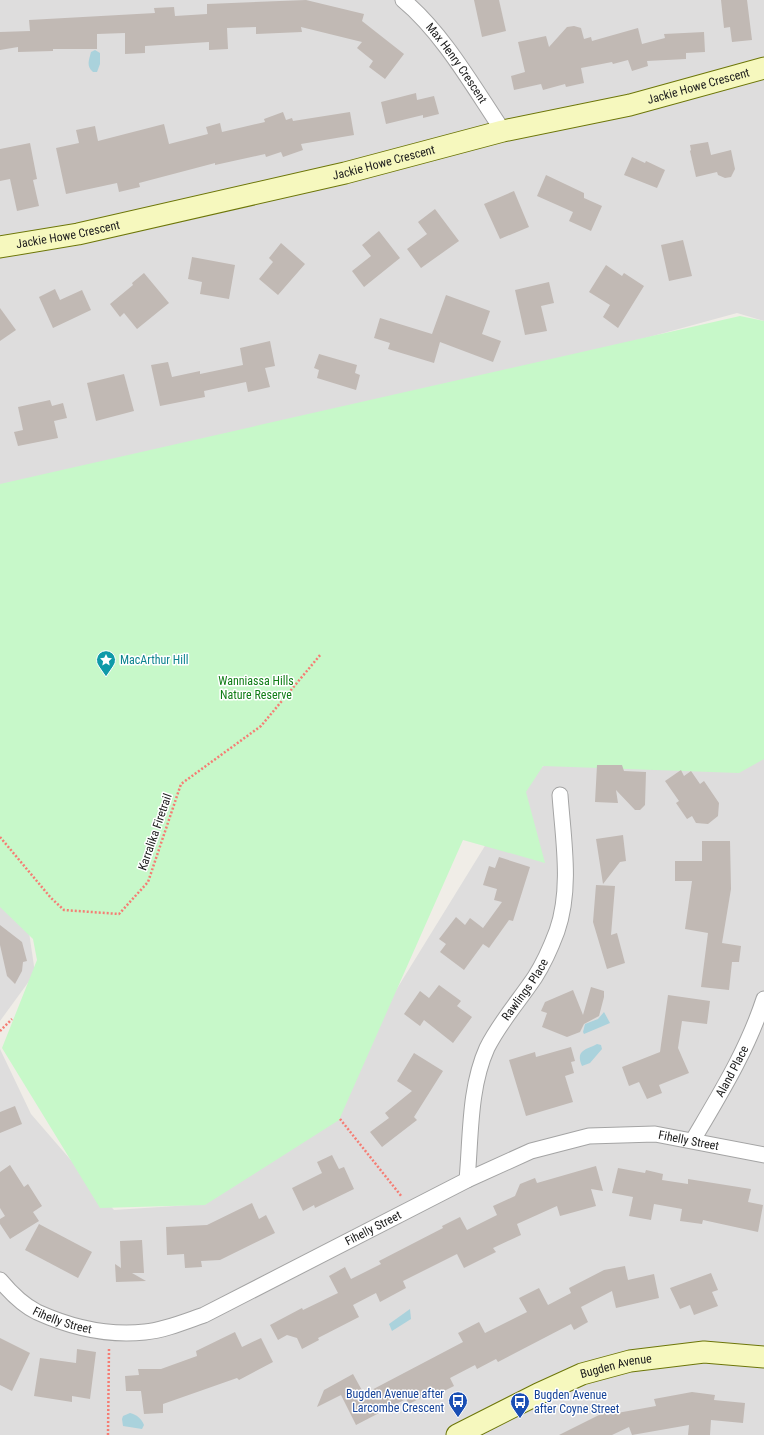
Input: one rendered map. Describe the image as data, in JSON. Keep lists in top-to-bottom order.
{
  "streets": {
    "street": [
      "Max Henry Crescent",
      "Jackie Howe Crescent",
      "Rawlings Place",
      "Aland Place",
      "Fihelly Street",
      "Bugden Avenue"
    ],
    "path": ["Karralika Firetrail"]
  },
  "crossings": [
    ["Max Henry Crescent", "Jackie Howe Crescent"],
    ["Rawlings Place", "Fihelly Street"],
    ["Aland Place", "Fihelly Street"]
  ],
  "parks": ["Wanniassa Hills Nature Reserve"],
  "places": {
    "place": ["MacArthur Hill"],
    "bus stop": ["Bugden Avenue after Larcombe Crescent", "Bugden Avenue after Coyne Street"]
  }
}
